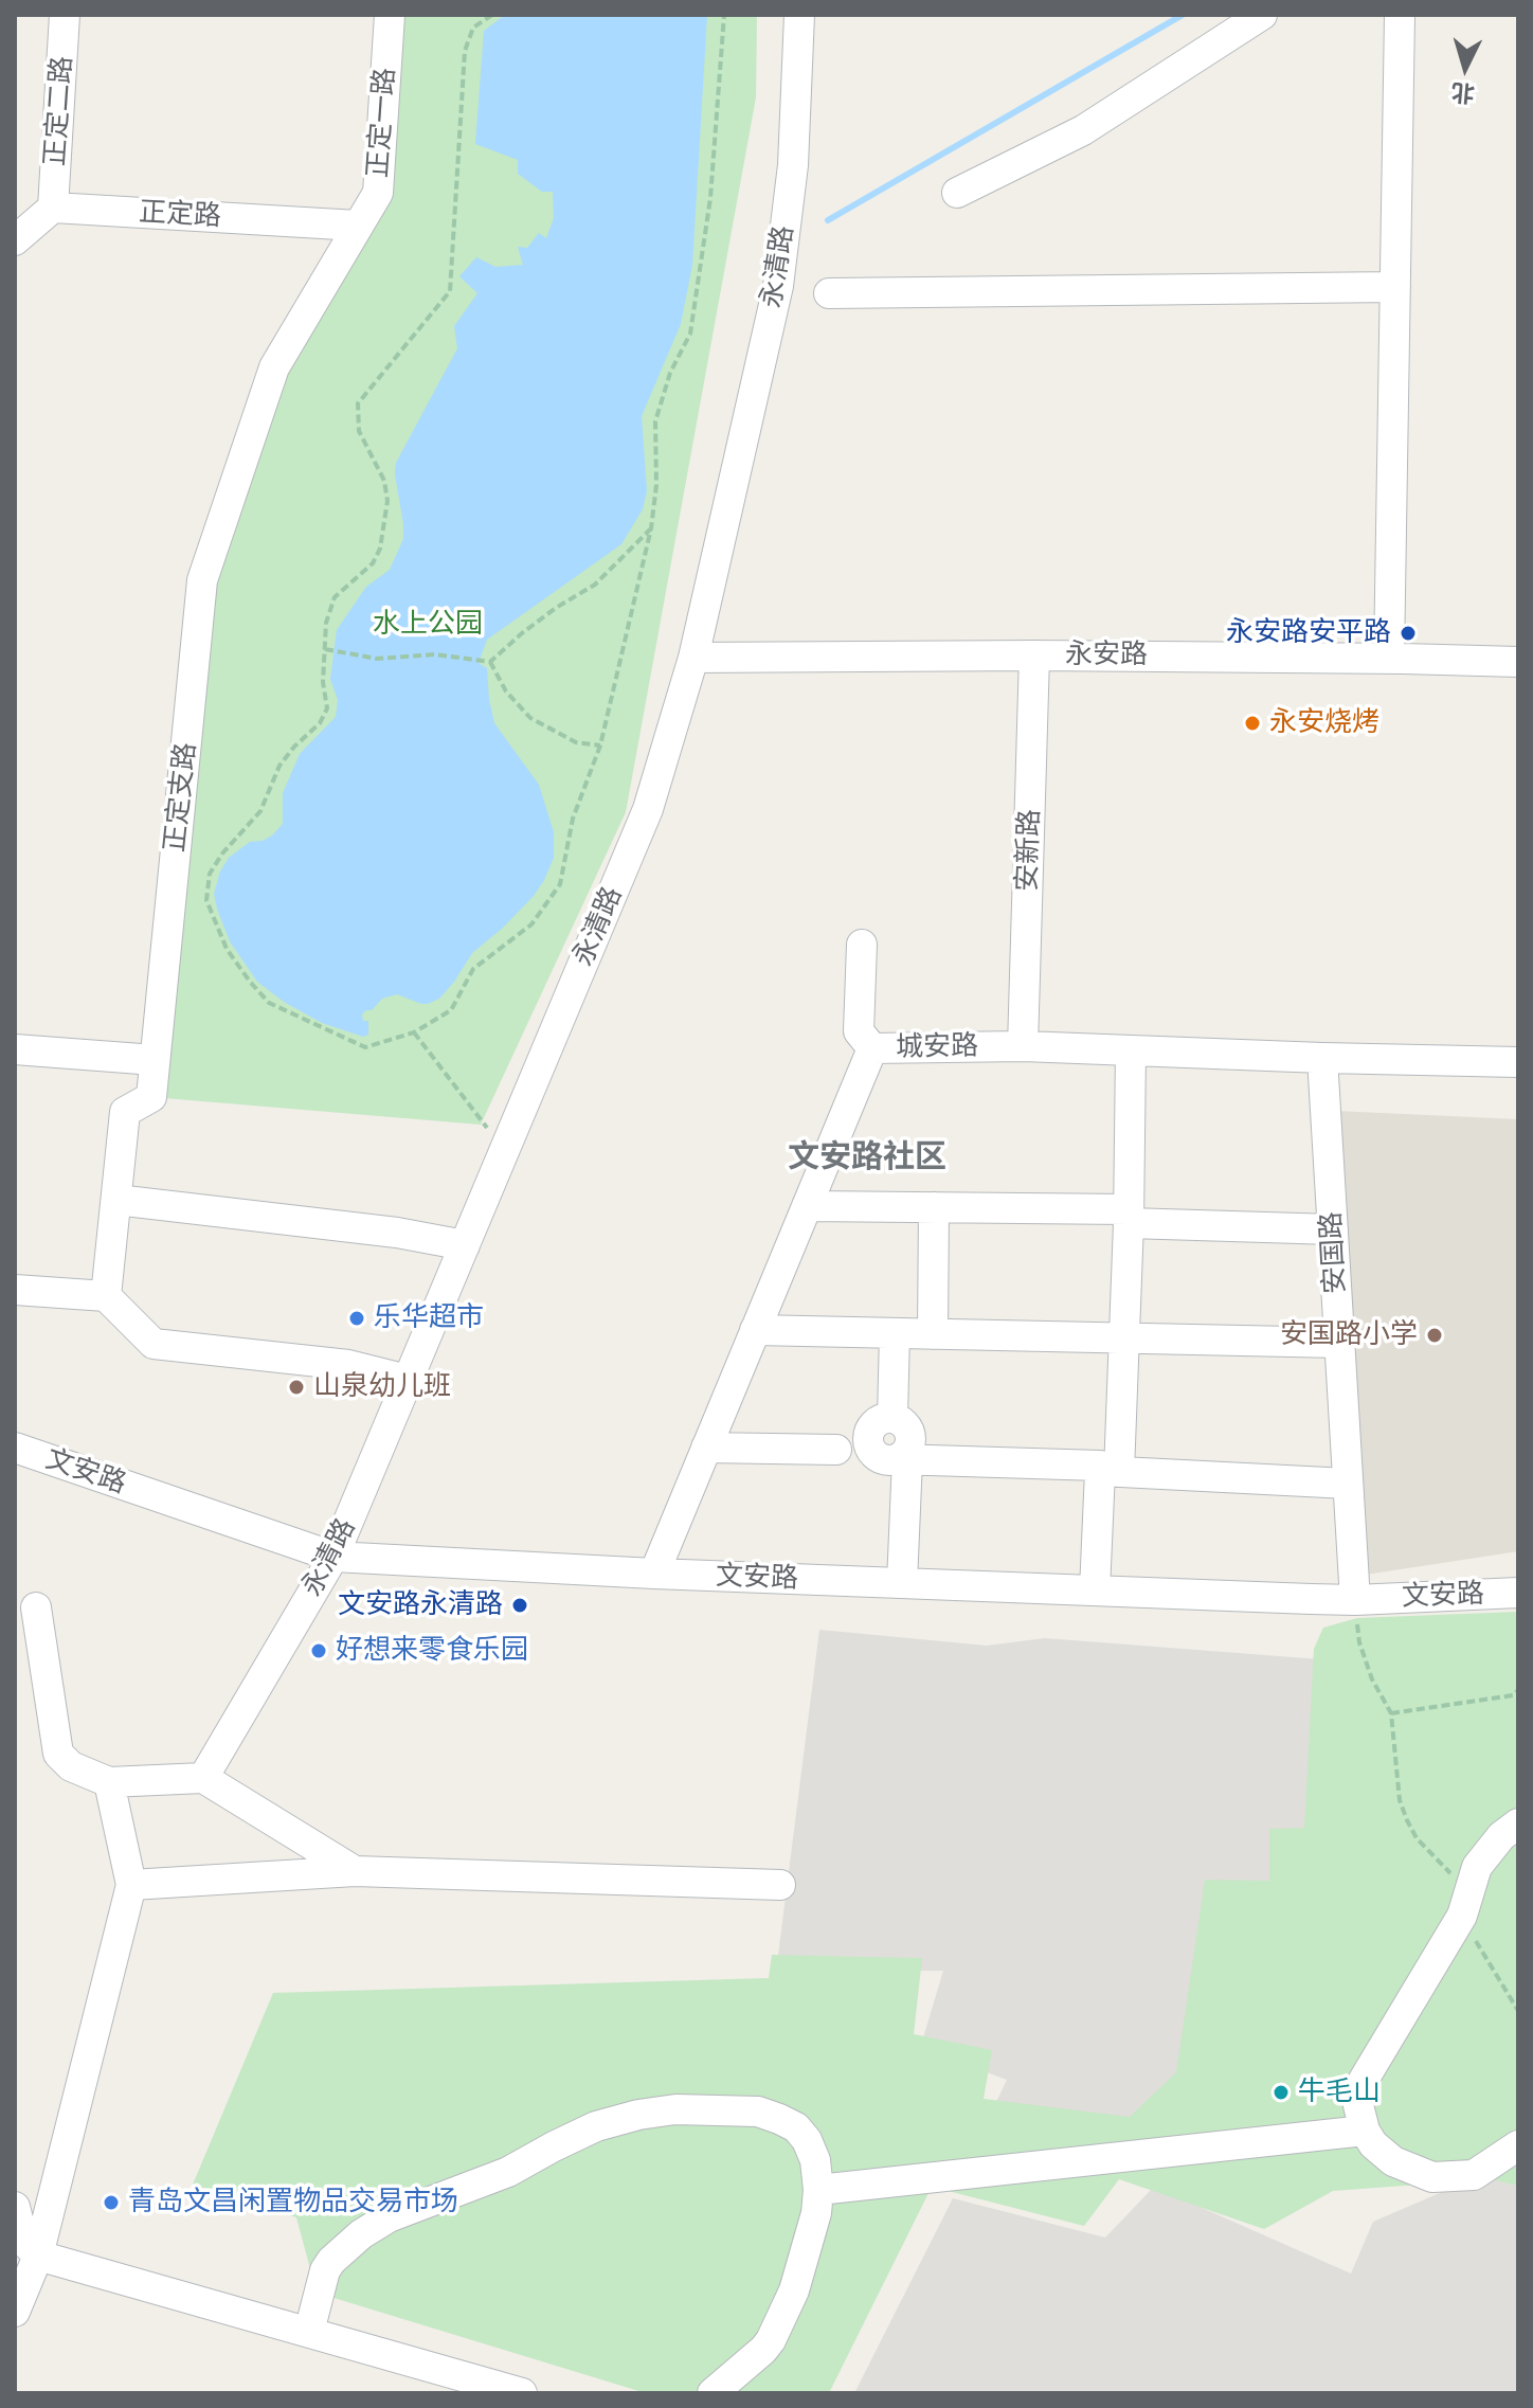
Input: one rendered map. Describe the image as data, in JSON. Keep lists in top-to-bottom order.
{
  "streets": {
    "street": [
      "正定二路",
      "正定一路",
      "正定路",
      "永清路",
      "永安路",
      "正定支路",
      "安新路",
      "城安路",
      "安国路",
      "文安路"
    ]
  },
  "crossings": [
    ["正定二路", "正定路"],
    ["正定一路", "正定路"],
    ["正定一路", "正定支路"],
    ["正定路", "正定支路"],
    ["永清路", "永安路"],
    ["永清路", "文安路"],
    ["永安路", "安新路"],
    ["安新路", "城安路"],
    ["城安路", "安国路"],
    ["城安路", "文安路"],
    ["安国路", "文安路"]
  ],
  "districts": ["文安路社区"],
  "parks": ["水上公园"],
  "places": [
    "永安路安平路",
    "永安烧烤",
    "乐华超市",
    "安国路小学",
    "山泉幼儿班",
    "文安路永清路",
    "好想来零食乐园",
    "牛毛山",
    "青岛文昌闲置物品交易市场"
  ],
  "north": "bottom"
}
